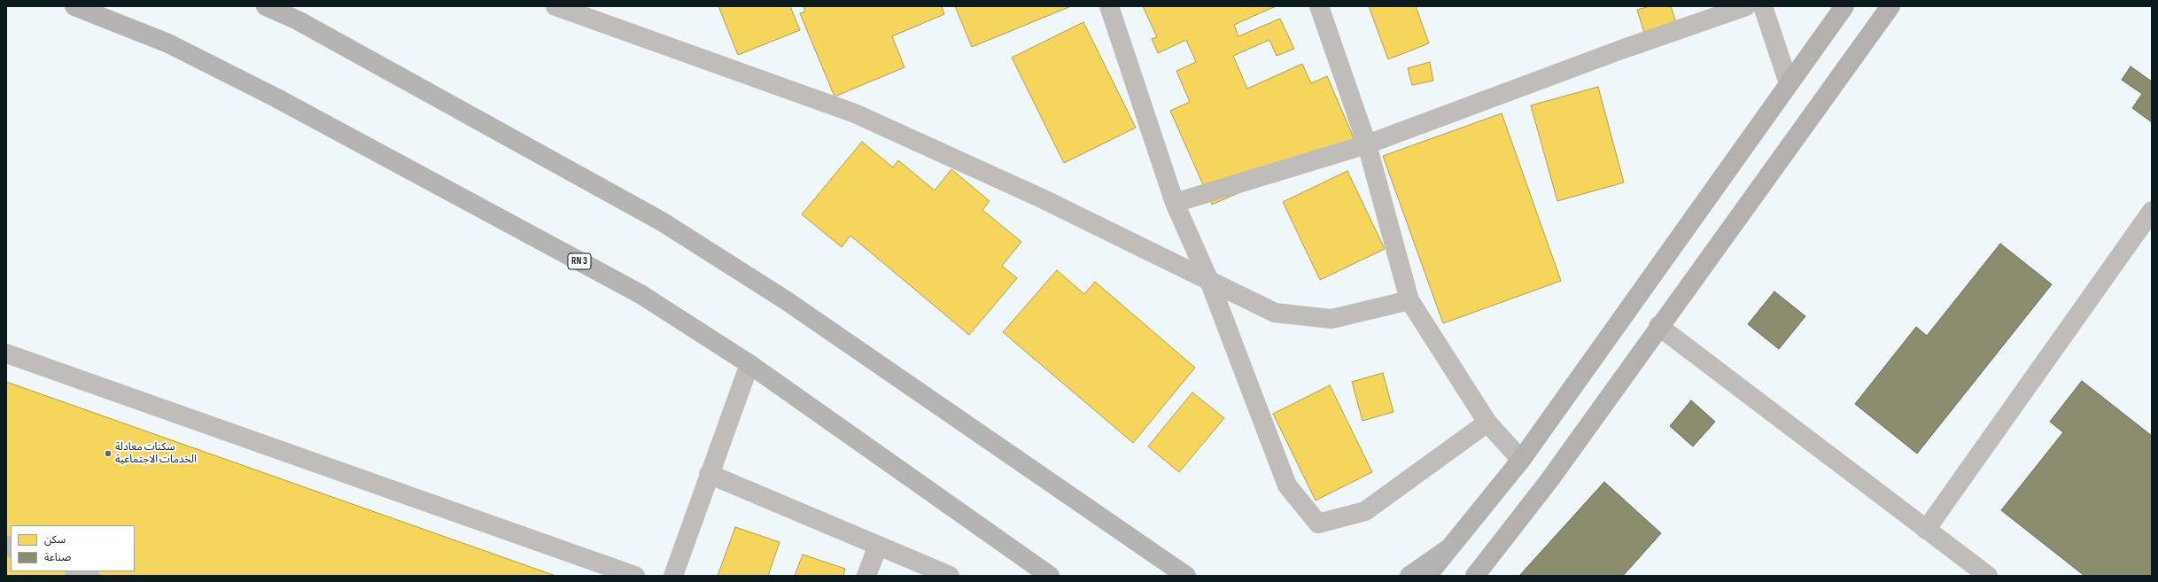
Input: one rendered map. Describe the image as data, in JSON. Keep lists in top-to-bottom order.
{
  "streets": {
    "main road": ["RN 3"]
  },
  "places": ["سكنات معادلة الخدمات الاجتماعية"],
  "legend": ["سكن", "صناعة"]
}
